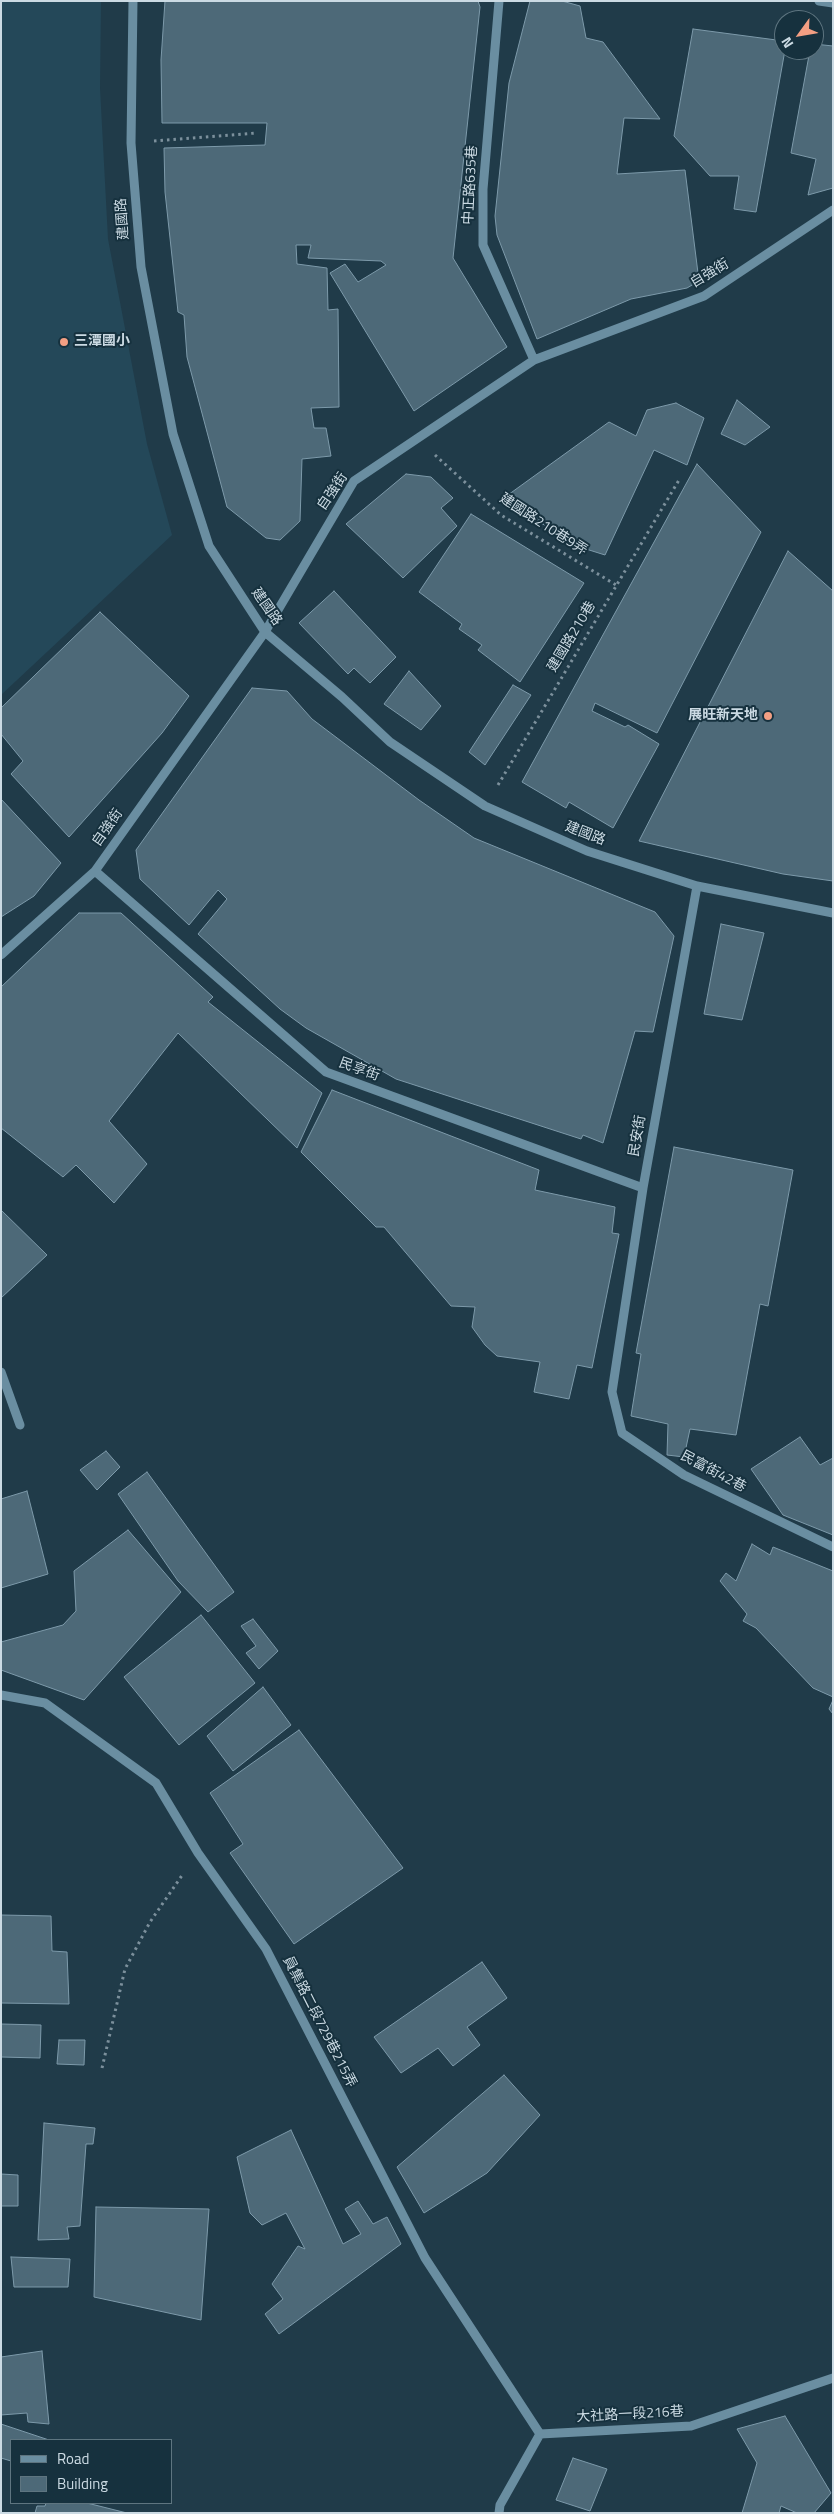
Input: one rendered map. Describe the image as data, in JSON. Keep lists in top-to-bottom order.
{
  "streets": {
    "street": [
      "中正路635巷",
      "建國路",
      "自強街",
      "民享街",
      "民安街",
      "民富街42巷",
      "員集路二段729巷215弄",
      "大社路一段216巷"
    ],
    "path": ["建國路210巷9弄", "建國路210巷"]
  },
  "crossings": [
    ["中正路635巷", "自強街"],
    ["建國路", "自強街"],
    ["建國路", "建國路210巷"],
    ["建國路", "民安街"],
    ["自強街", "建國路210巷9弄"],
    ["自強街", "民享街"],
    ["建國路210巷9弄", "建國路210巷"],
    ["民享街", "民安街"],
    ["民安街", "民富街42巷"],
    ["員集路二段729巷215弄", "大社路一段216巷"]
  ],
  "places": ["三潭國小", "展旺新天地"],
  "legend": ["Road", "Building"],
  "north": "bottom left"
}
